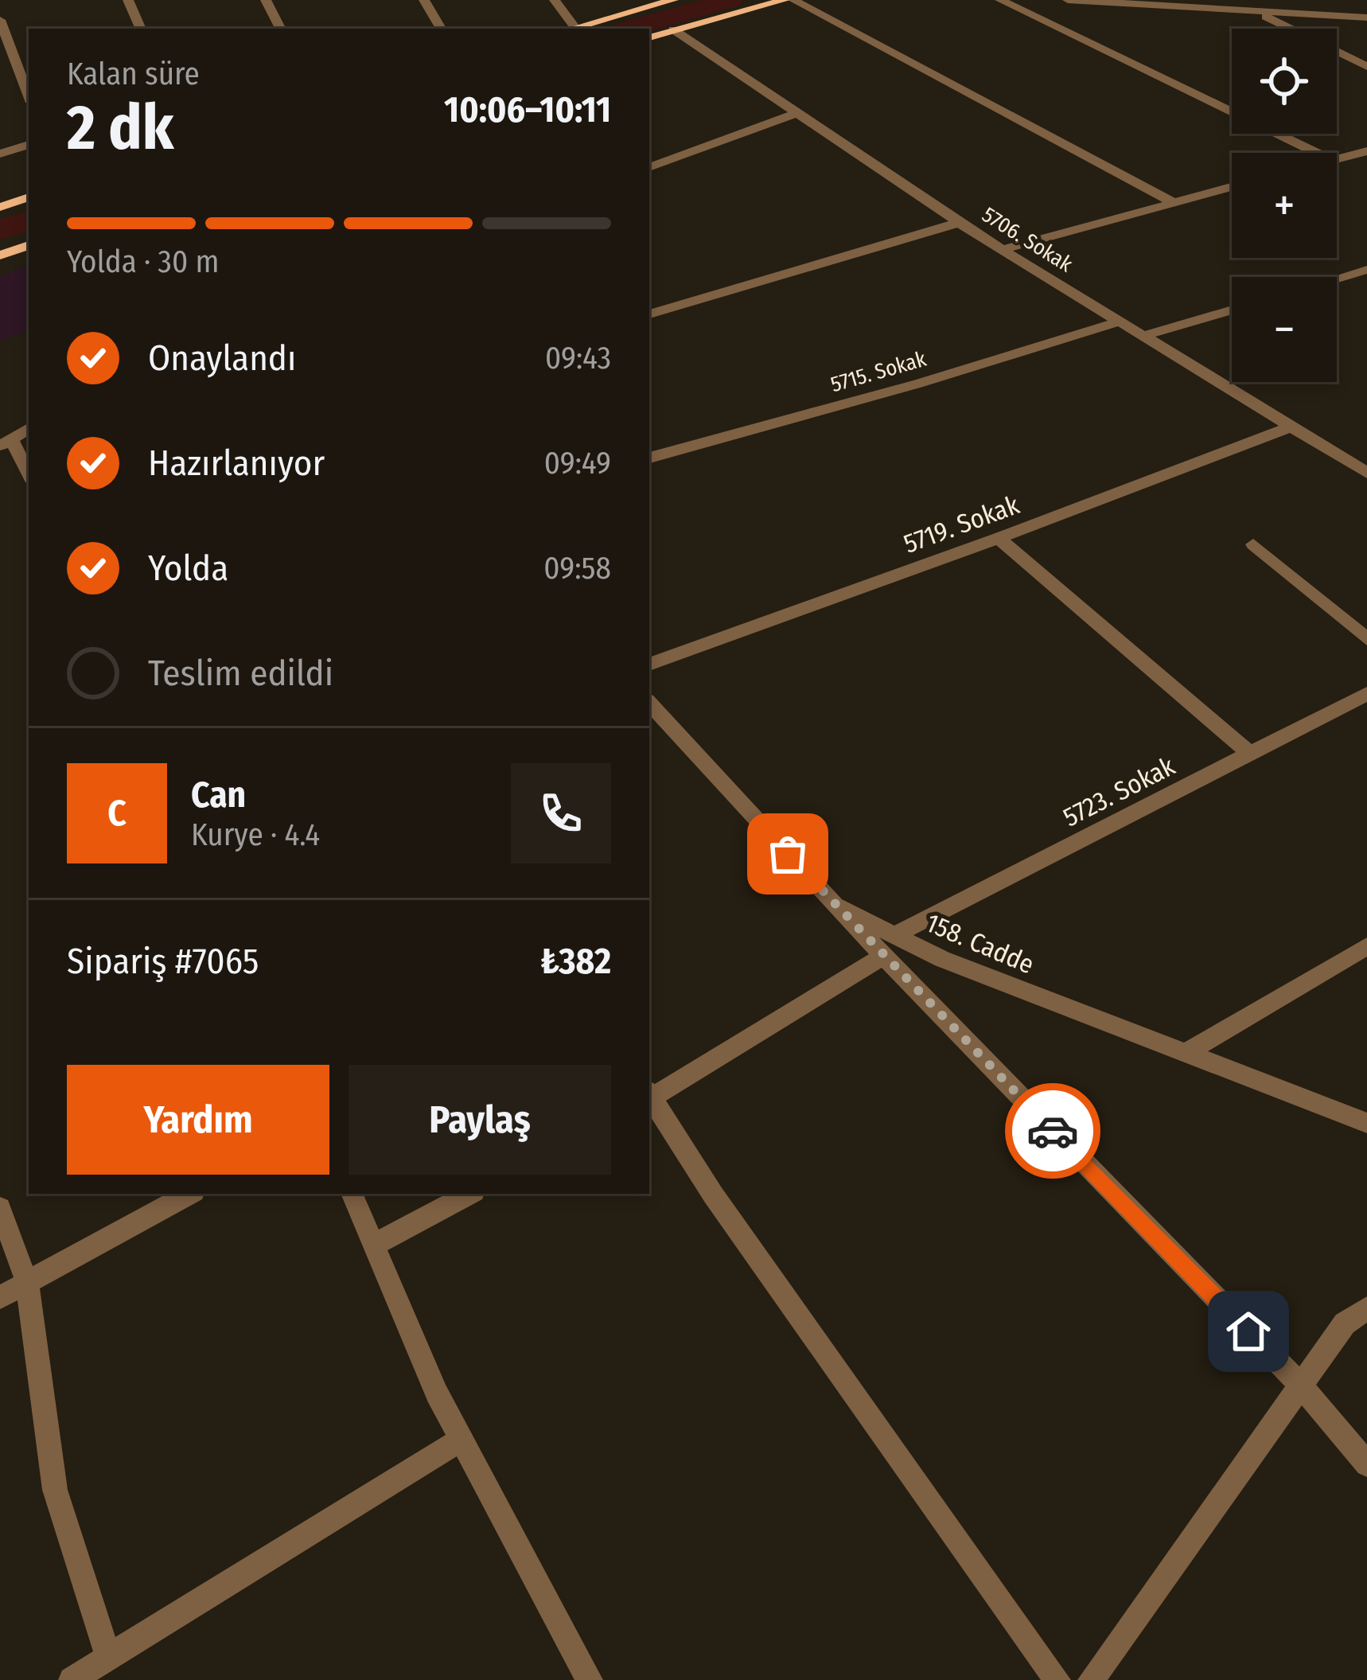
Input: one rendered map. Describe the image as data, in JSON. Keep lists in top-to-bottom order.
{
  "streets": {
    "street": [
      "5706. Sokak",
      "5715. Sokak",
      "5719. Sokak",
      "5723. Sokak",
      "158. Cadde"
    ]
  },
  "crossings": [
    ["5706. Sokak", "5715. Sokak"],
    ["5706. Sokak", "5719. Sokak"],
    ["5723. Sokak", "158. Cadde"]
  ],
  "page": {
    "map_buttons": ["+", "−"],
    "heading": ["2 dk", "Kalan süre", "10:06–10:11"],
    "panel": [
      "Can",
      "Kurye · 4.4",
      "Sipariş #7065",
      "₺382"
    ],
    "bar": "Yolda · 30 m",
    "list": [
      ["Onaylandı", "09:43"],
      ["Hazırlanıyor", "09:49"],
      ["Yolda", "09:58"],
      "Teslim edildi"
    ],
    "round": "C",
    "buttons": ["Yardım", "Paylaş"]
  }
}
